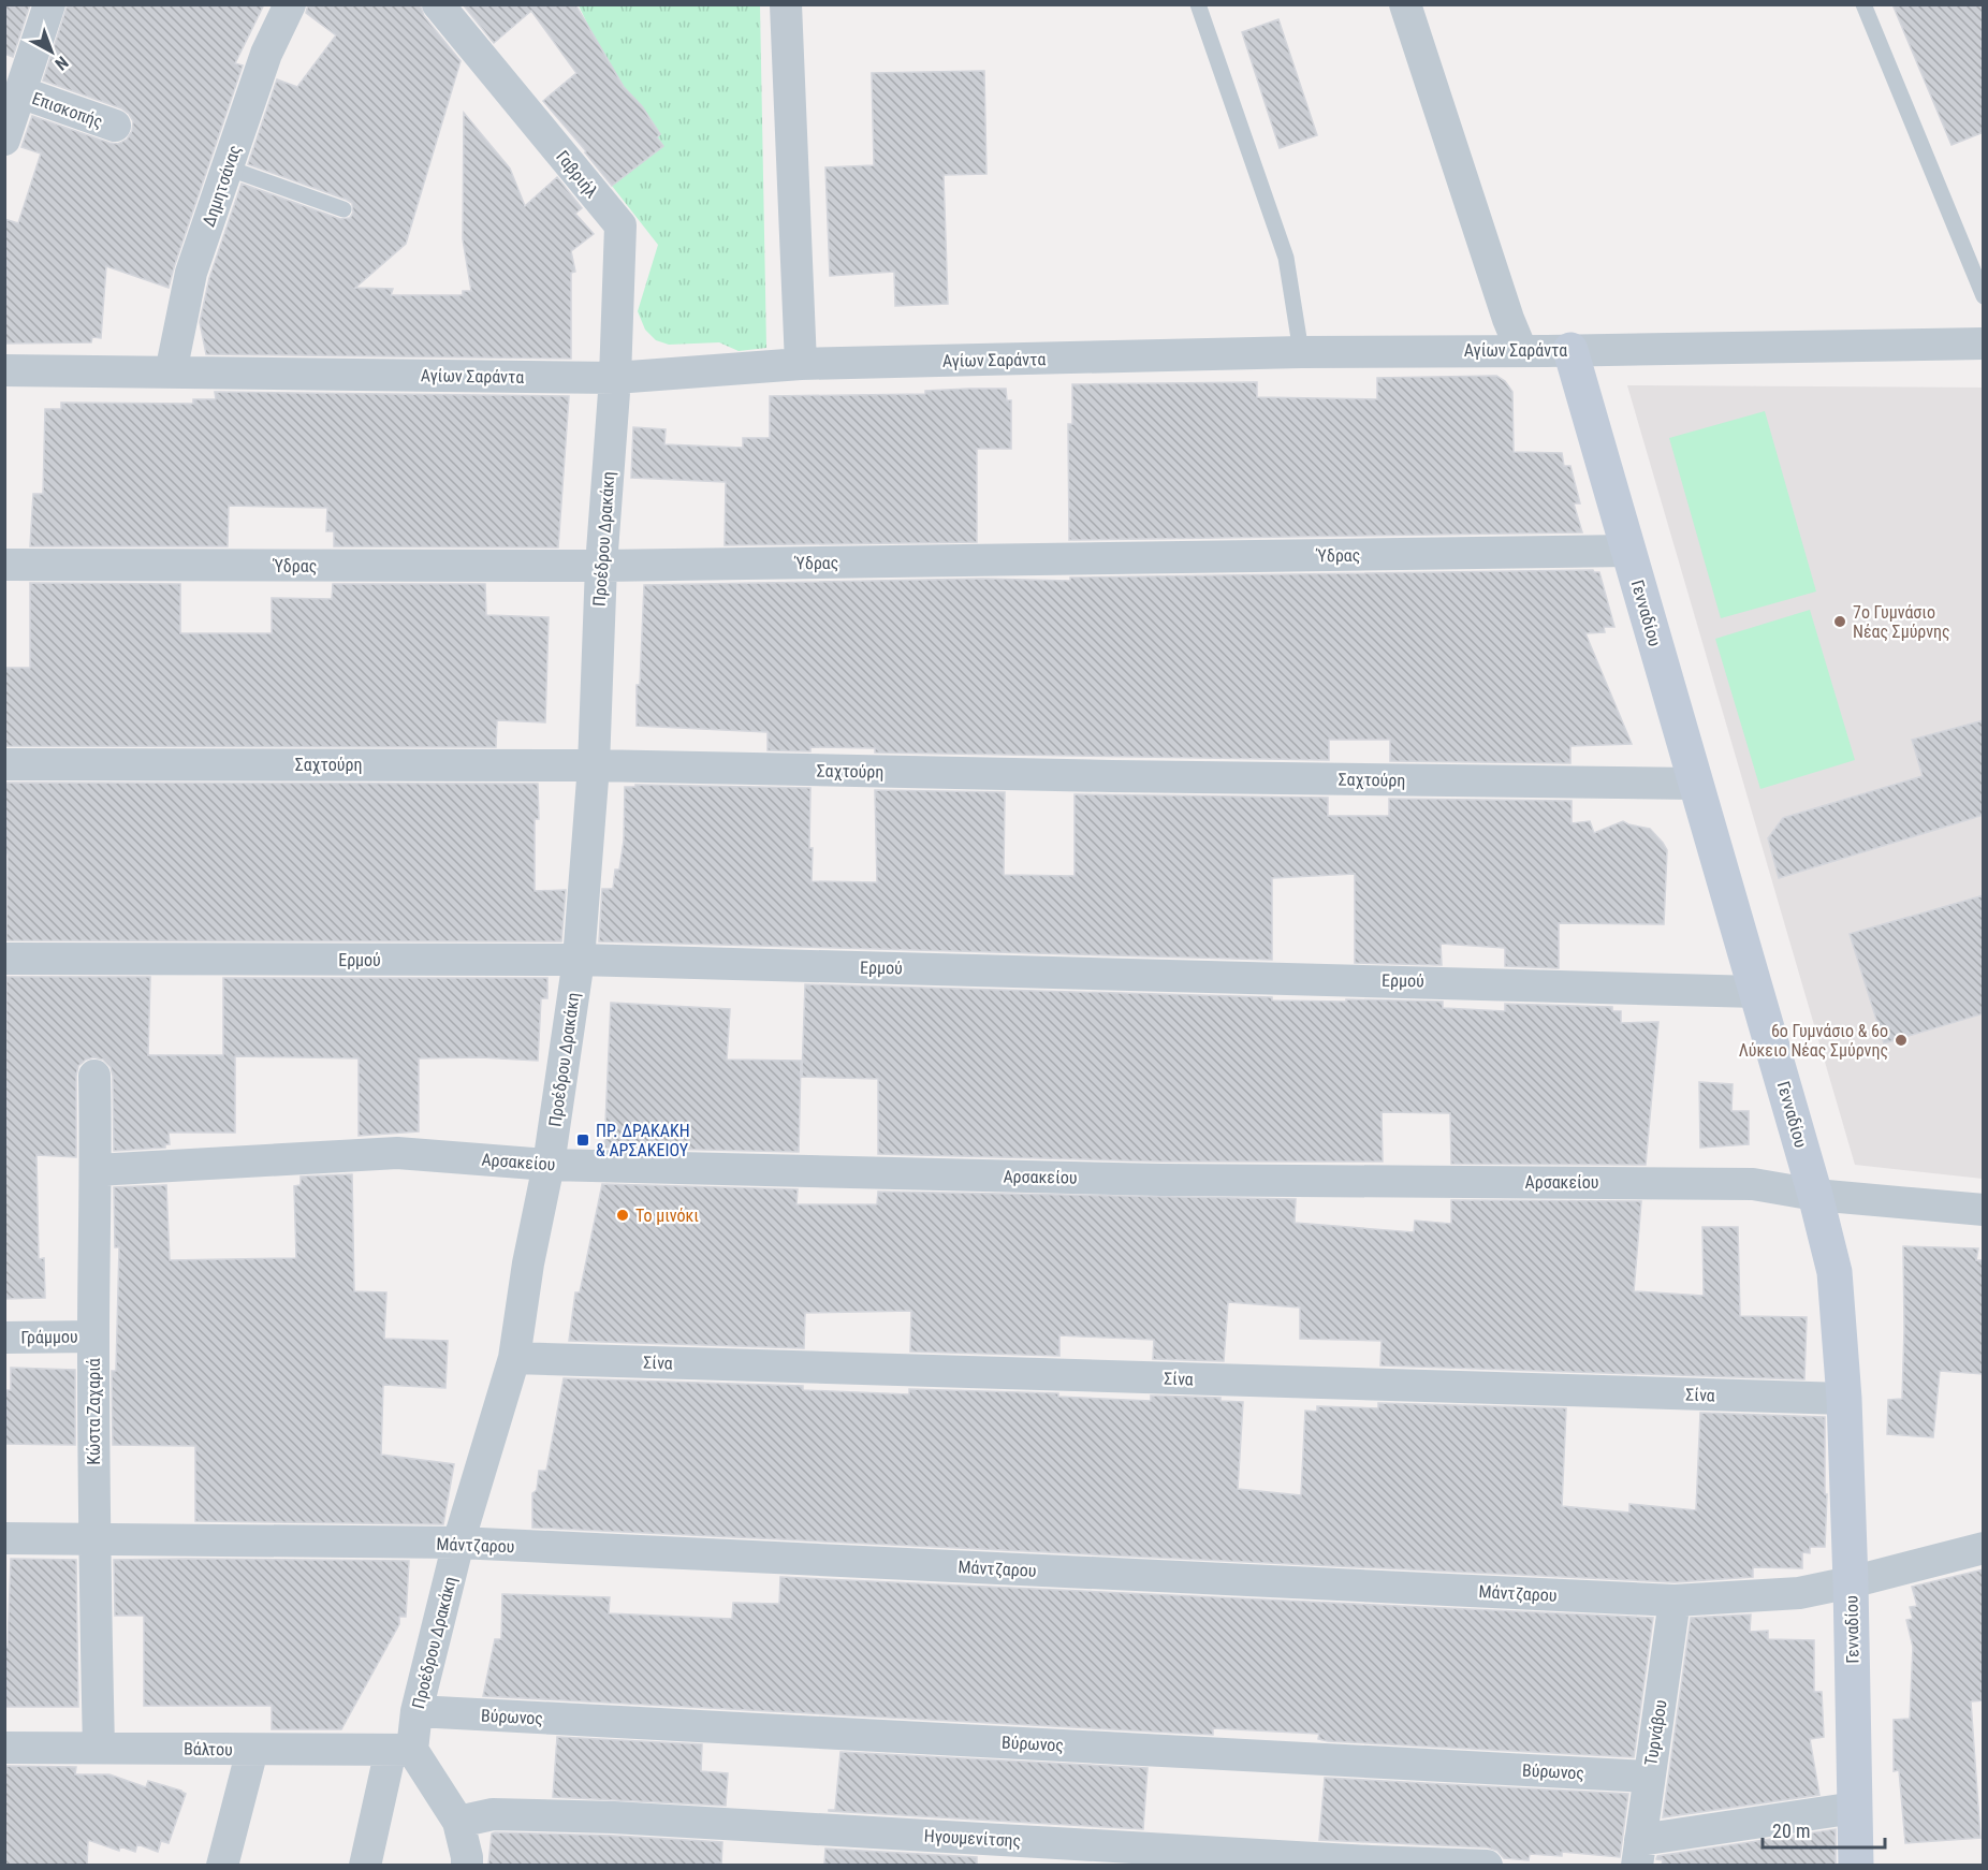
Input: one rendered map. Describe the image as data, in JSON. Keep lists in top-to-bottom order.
{
  "streets": {
    "street": [
      "Επισκοπής",
      "Γαβριήλ",
      "Δημητσάνας",
      "Αγίων Σαράντα",
      "Προέδρου Δρακάκη",
      "Ύδρας",
      "Γενναδίου",
      "Σαχτούρη",
      "Ερμού",
      "Αρσακείου",
      "Γράμμου",
      "Σίνα",
      "Κώστα Ζαχαριά",
      "Μάντζαρου",
      "Βύρωνος",
      "Τυρνάβου",
      "Βάλτου",
      "Ηγουμενίτσης"
    ]
  },
  "crossings": [
    ["Γαβριήλ", "Αγίων Σαράντα"],
    ["Γαβριήλ", "Προέδρου Δρακάκη"],
    ["Δημητσάνας", "Αγίων Σαράντα"],
    ["Αγίων Σαράντα", "Προέδρου Δρακάκη"],
    ["Αγίων Σαράντα", "Γενναδίου"],
    ["Προέδρου Δρακάκη", "Ύδρας"],
    ["Προέδρου Δρακάκη", "Σαχτούρη"],
    ["Προέδρου Δρακάκη", "Ερμού"],
    ["Προέδρου Δρακάκη", "Αρσακείου"],
    ["Προέδρου Δρακάκη", "Σίνα"],
    ["Προέδρου Δρακάκη", "Μάντζαρου"],
    ["Προέδρου Δρακάκη", "Βύρωνος"],
    ["Προέδρου Δρακάκη", "Βάλτου"],
    ["Ύδρας", "Γενναδίου"],
    ["Γενναδίου", "Σαχτούρη"],
    ["Γενναδίου", "Ερμού"],
    ["Γενναδίου", "Αρσακείου"],
    ["Γενναδίου", "Σίνα"],
    ["Γενναδίου", "Μάντζαρου"],
    ["Αρσακείου", "Κώστα Ζαχαριά"],
    ["Γράμμου", "Κώστα Ζαχαριά"],
    ["Κώστα Ζαχαριά", "Μάντζαρου"],
    ["Κώστα Ζαχαριά", "Βάλτου"],
    ["Μάντζαρου", "Τυρνάβου"],
    ["Βύρωνος", "Τυρνάβου"]
  ],
  "places": {
    "other": ["7ο Γυμνάσιο Νέας Σμύρνης", "6ο Γυμνάσιο & 6ο Λύκειο Νέας Σμύρνης", "Το μινόκι"],
    "transit": ["ΠΡ. ΔΡΑΚΑΚΗ & ΑΡΣΑΚΕΙΟΥ"]
  },
  "scale_bar": "20 m",
  "north": "bottom right"
}
